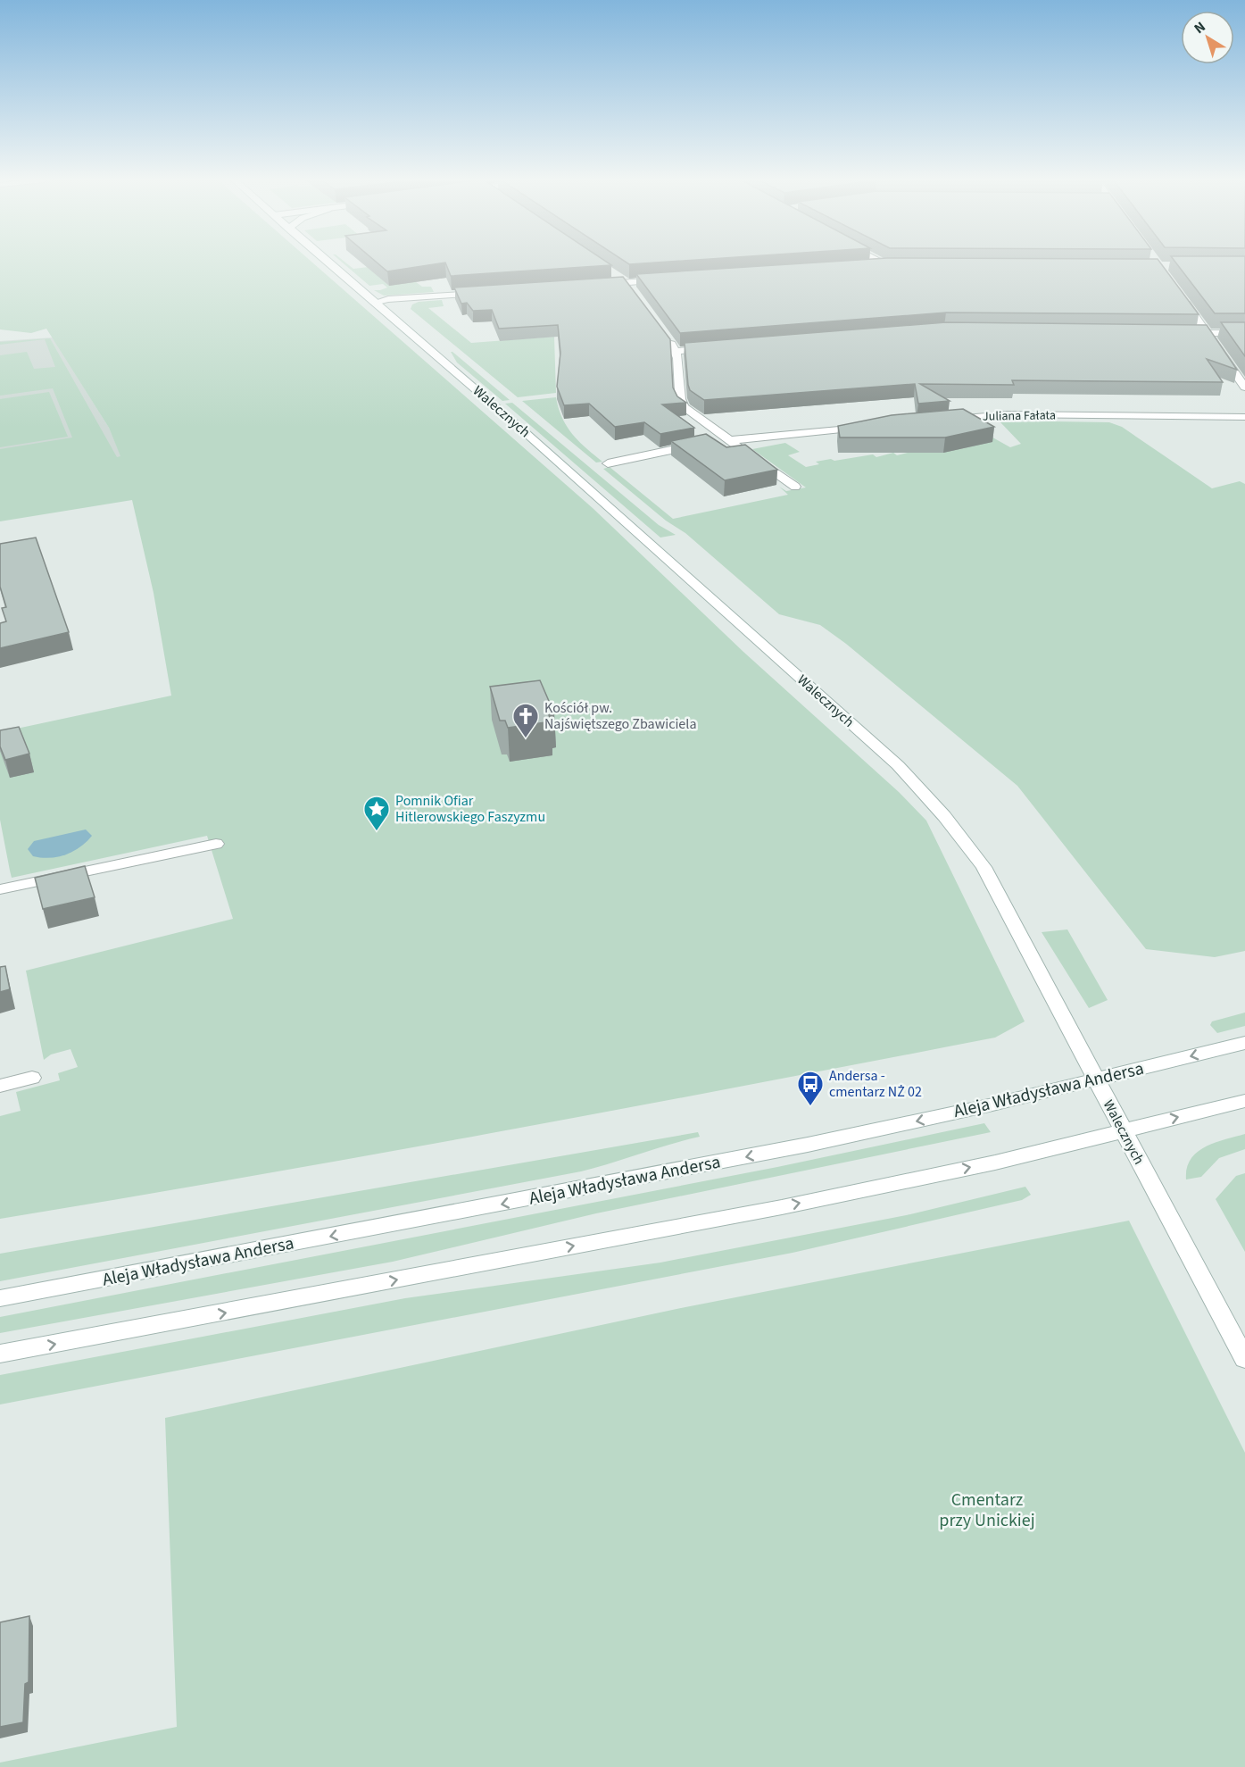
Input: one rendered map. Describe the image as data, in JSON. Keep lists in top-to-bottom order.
{
  "streets": {
    "street": ["Walecznych", "Juliana Fałata", "Aleja Władysława Andersa"]
  },
  "crossings": [
    ["Walecznych", "Aleja Władysława Andersa"]
  ],
  "parks": ["Cmentarz przy Unickiej"],
  "places": {
    "church": ["Kościół pw. Najświętszego Zbawiciela"],
    "place": ["Pomnik Ofiar Hitlerowskiego Faszyzmu"],
    "bus stop": ["Andersa - cmentarz NŻ 02"]
  },
  "north": "top left"
}
